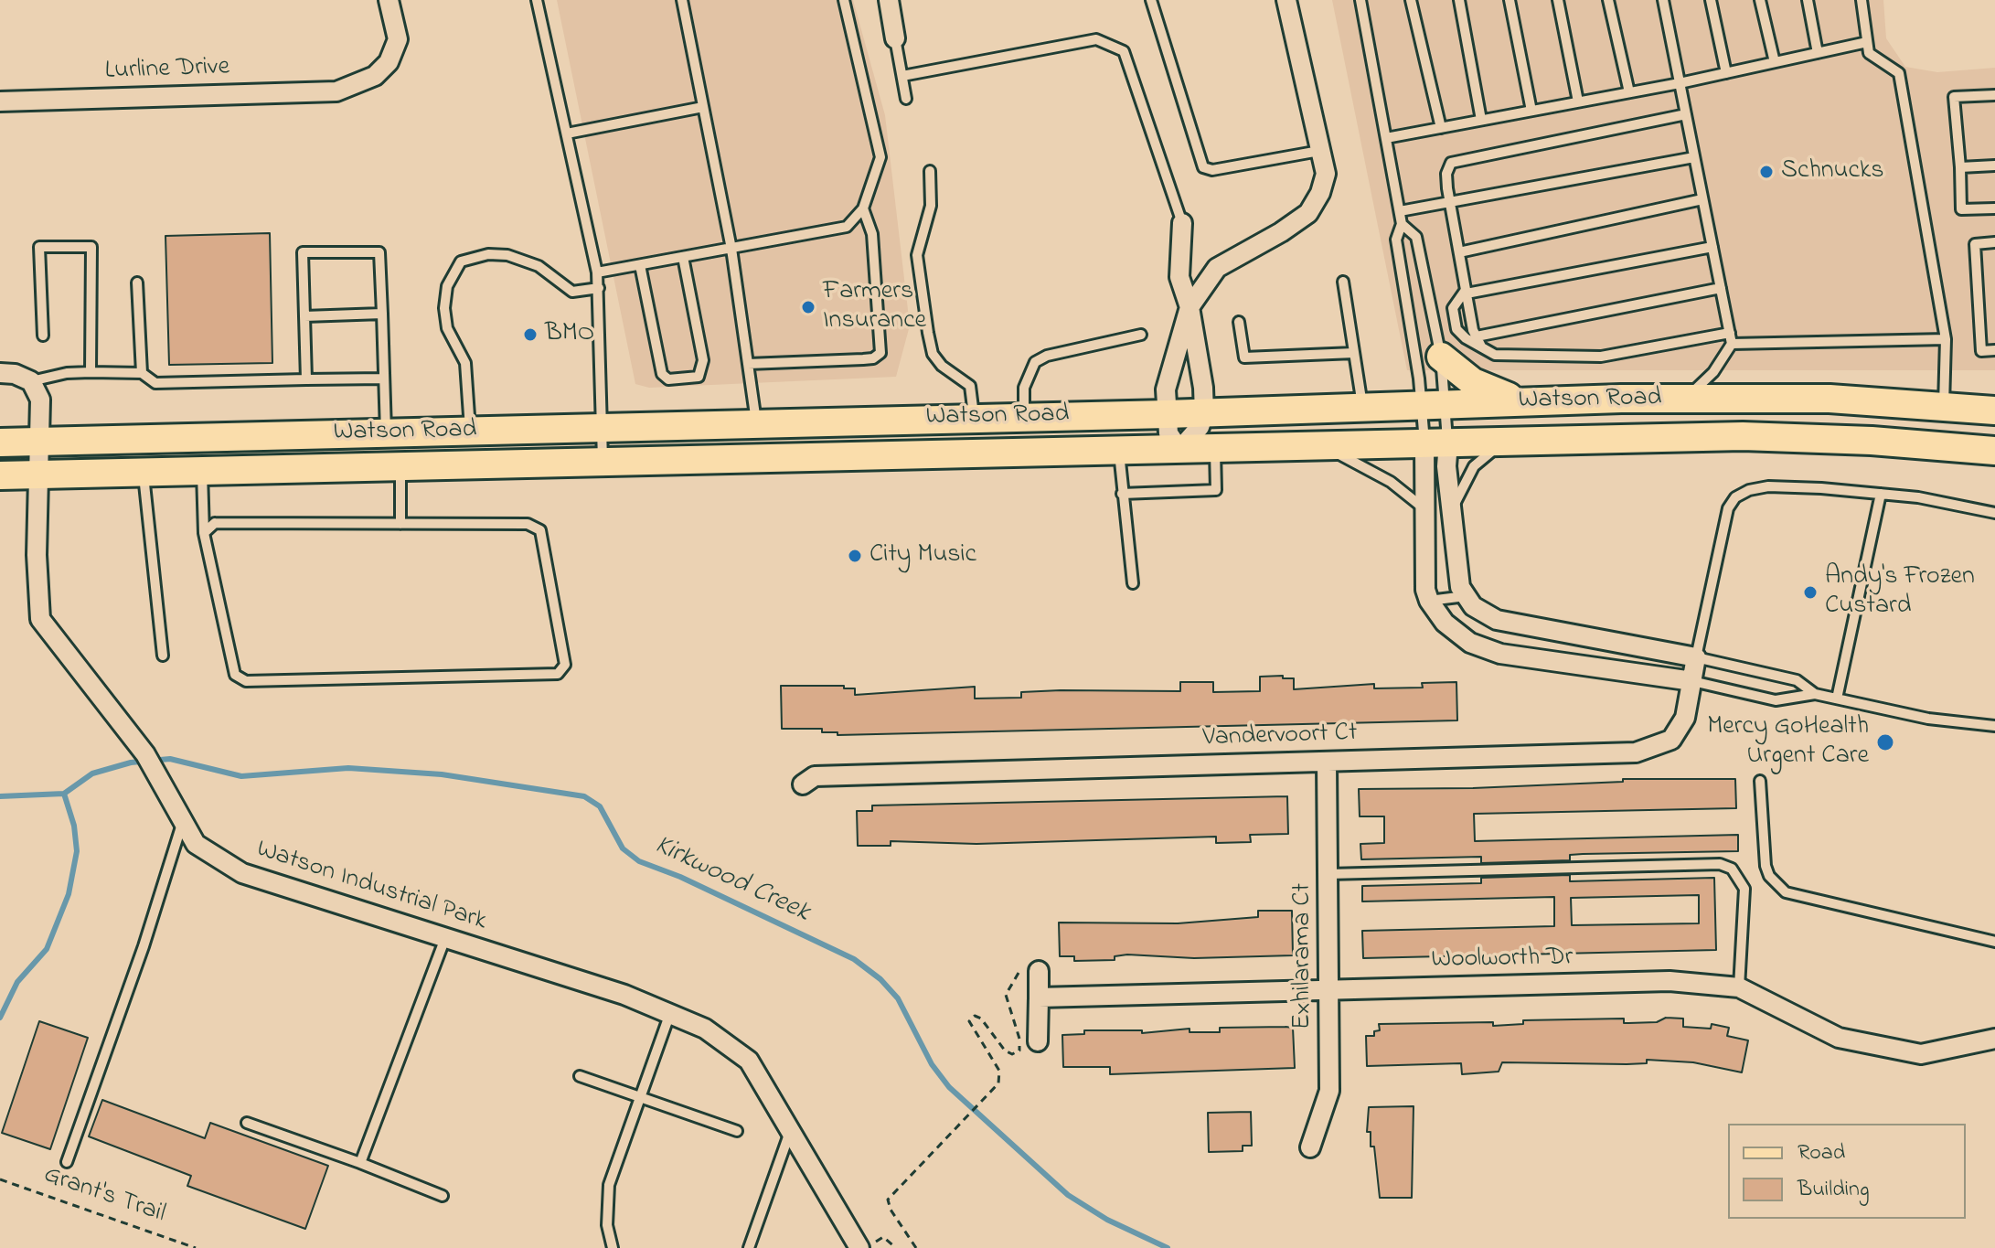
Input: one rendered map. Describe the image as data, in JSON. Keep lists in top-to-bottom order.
{
  "streets": {
    "main road": ["Watson Road"],
    "street": [
      "Lurline Drive",
      "Vandervoort Ct",
      "Watson Industrial Park",
      "Exhilarama Ct",
      "Woolworth Dr"
    ],
    "path": ["Grant's Trail"]
  },
  "crossings": [
    ["Watson Road", "Watson Industrial Park"],
    ["Vandervoort Ct", "Exhilarama Ct"],
    ["Exhilarama Ct", "Woolworth Dr"]
  ],
  "water": ["Kirkwood Creek"],
  "places": [
    "Schnucks",
    "Farmers Insurance",
    "BMO",
    "City Music",
    "Andy's Frozen Custard",
    "Mercy GoHealth Urgent Care"
  ],
  "legend": ["Road", "Building"]
}
